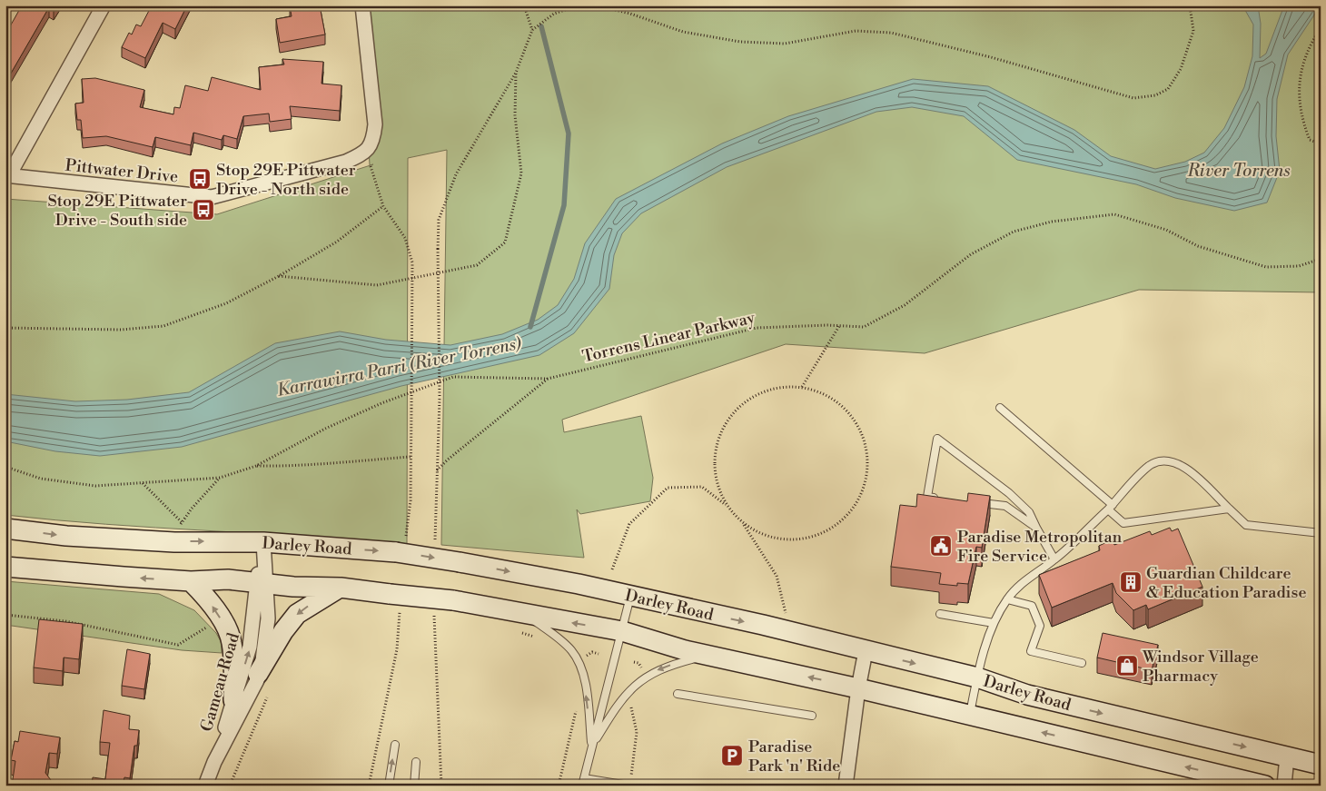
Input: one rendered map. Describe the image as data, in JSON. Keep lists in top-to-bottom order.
{
  "streets": {
    "main road": ["Darley Road"],
    "street": ["Pittwater Drive", "Gameau Road"],
    "path": ["Torrens Linear Parkway"]
  },
  "crossings": [
    ["Darley Road", "Gameau Road"]
  ],
  "water": ["River Torrens", "Karrawirra Parri (River Torrens)"],
  "places": {
    "bus stop": ["Stop 29E Pittwater Drive - North side", "Stop 29E Pittwater Drive - South side"],
    "public building": ["Paradise Metropolitan Fire Service"],
    "building": ["Guardian Childcare & Education Paradise"],
    "shop": ["Windsor Village Pharmacy"],
    "parking": ["Paradise Park 'n' Ride"]
  }
}
